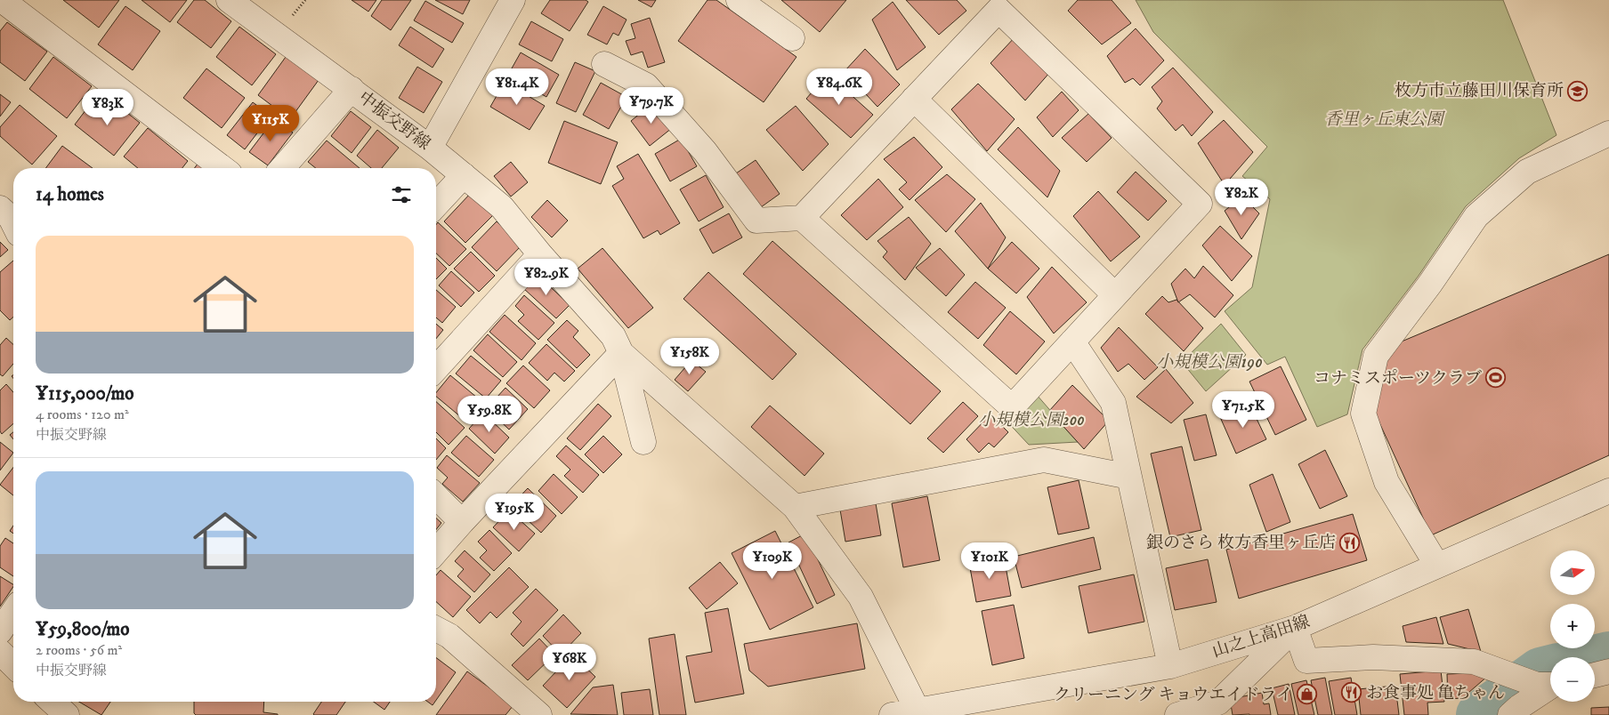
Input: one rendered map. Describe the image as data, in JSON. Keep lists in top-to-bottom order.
{
  "streets": {
    "street": ["中振交野線", "山之上高田線"]
  },
  "parks": ["香里ヶ丘東公園", "小規模公園190", "小規模公園200"],
  "places": {
    "school or university": ["枚方市立藤田川保育所"],
    "sports": ["コナミスポーツクラブ"],
    "restaurant": ["銀のさら 枚方香里ヶ丘店", "お食事処 亀ちゃん"],
    "shop": ["クリーニング キョウエイドライ"]
  },
  "north": "right",
  "page": {
    "price": [
      "¥81.4K",
      "¥84.6K",
      "¥79.7K",
      "¥83K",
      "¥115K",
      "¥82K",
      "¥82.9K",
      "¥158K",
      "¥71.5K",
      "¥59.8K",
      "¥195K",
      "¥109K",
      "¥101K",
      "¥68K"
    ],
    "heading": "14 homes",
    "list": [
      {
        "name": "¥115,000/mo",
        "note": "4 rooms · 120 m² · 中振交野線"
      },
      {
        "name": "¥59,800/mo",
        "note": "2 rooms · 56 m² · 中振交野線"
      }
    ],
    "map_buttons": ["+", "−"]
  }
}
